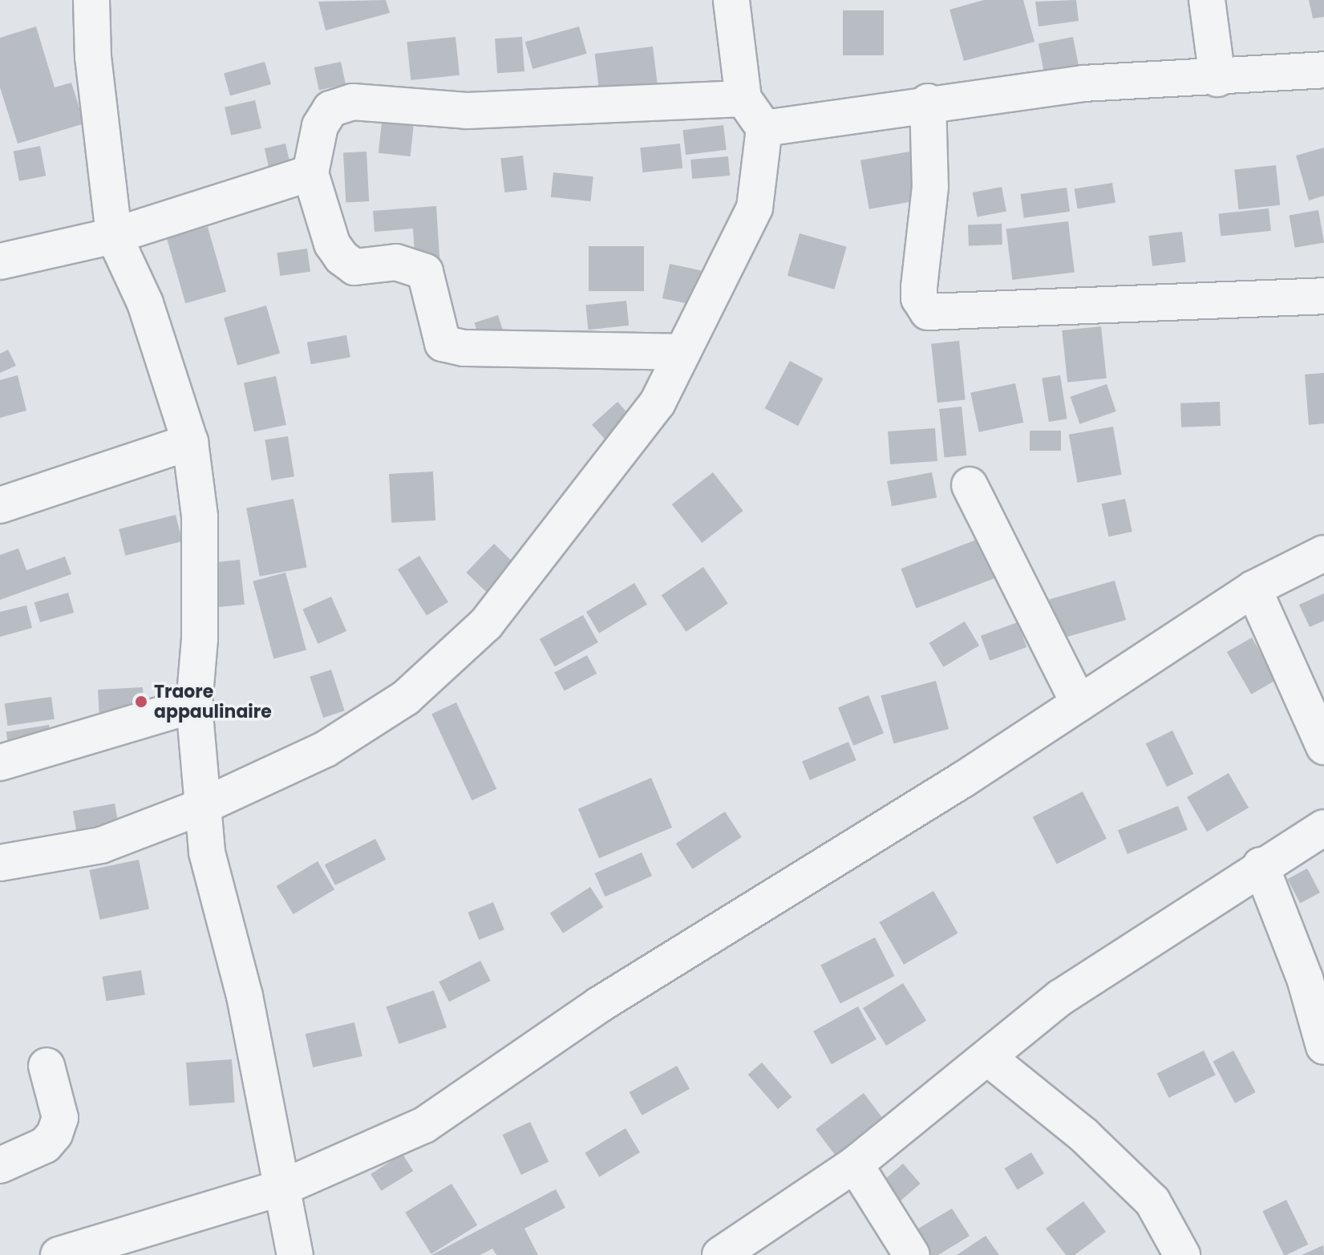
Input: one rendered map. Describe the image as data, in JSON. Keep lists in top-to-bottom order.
{
  "places": ["Traore appaulinaire"]
}
